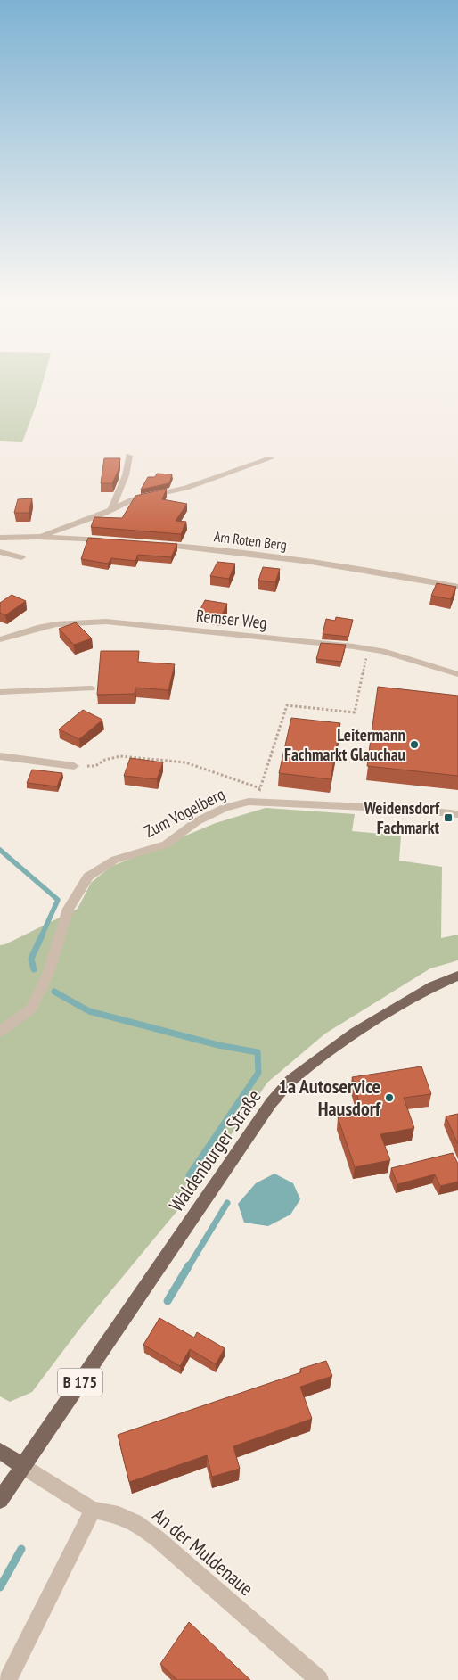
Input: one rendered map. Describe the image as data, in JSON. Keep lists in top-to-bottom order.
{
  "streets": {
    "main road": ["Waldenburger Straße", "B 175"],
    "street": [
      "Am Roten Berg",
      "Remser Weg",
      "Zum Vogelberg",
      "An der Muldenaue"
    ]
  },
  "crossings": [
    ["Waldenburger Straße", "B 175"],
    ["Waldenburger Straße", "An der Muldenaue"],
    ["B 175", "An der Muldenaue"]
  ],
  "places": {
    "other": ["Leitermann Fachmarkt Glauchau", "1a Autoservice Hausdorf"],
    "transit": ["Weidensdorf Fachmarkt"]
  }
}
